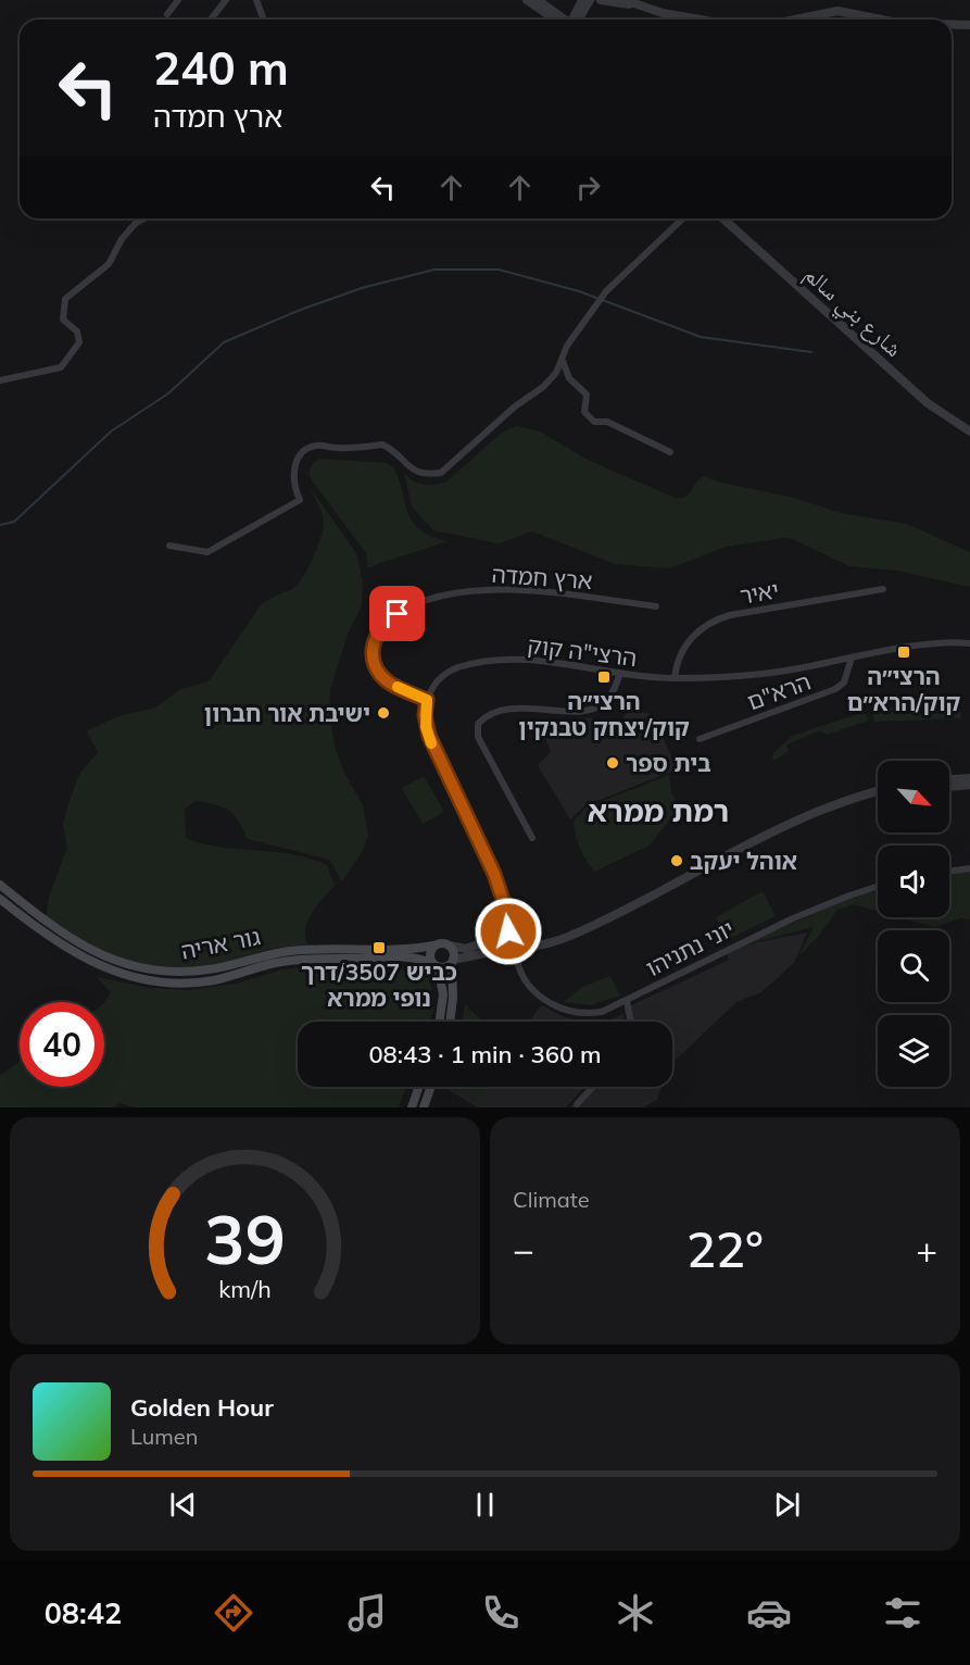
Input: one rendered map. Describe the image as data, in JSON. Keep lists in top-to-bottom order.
{
  "streets": {
    "main road": ["גור אריה"],
    "street": [
      "شارع بني سالم",
      "ארץ חמדה",
      "יאיר",
      "הרצי\"ה קוק",
      "הרא\"ם",
      "יוני נתניהו"
    ]
  },
  "crossings": [
    ["ארץ חמדה", "הרצי\"ה קוק"],
    ["יאיר", "הרצי\"ה קוק"],
    ["הרצי\"ה קוק", "הרא\"ם"]
  ],
  "districts": ["רמת ממרא"],
  "places": {
    "transit": ["הרצי״ה קוק/הרא״ם", "הרצי״ה קוק/יצחק טבנקין", "כביש 3507/דרך נופי ממרא"],
    "other": ["ישיבת אור חברון", "בית ספר", "אוהל יעקב"]
  },
  "north": "bottom right",
  "page": {
    "turn": ["240 m", "ארץ חמדה"],
    "limit": "40",
    "trip": "08:43 · 1 min · 360 m",
    "tile": "Climate",
    "heat": ["−", "22°", "+"],
    "song": ["Golden Hour", "Lumen"],
    "tabs": "08:42",
    "gauge": ["39", "km/h"]
  }
}
